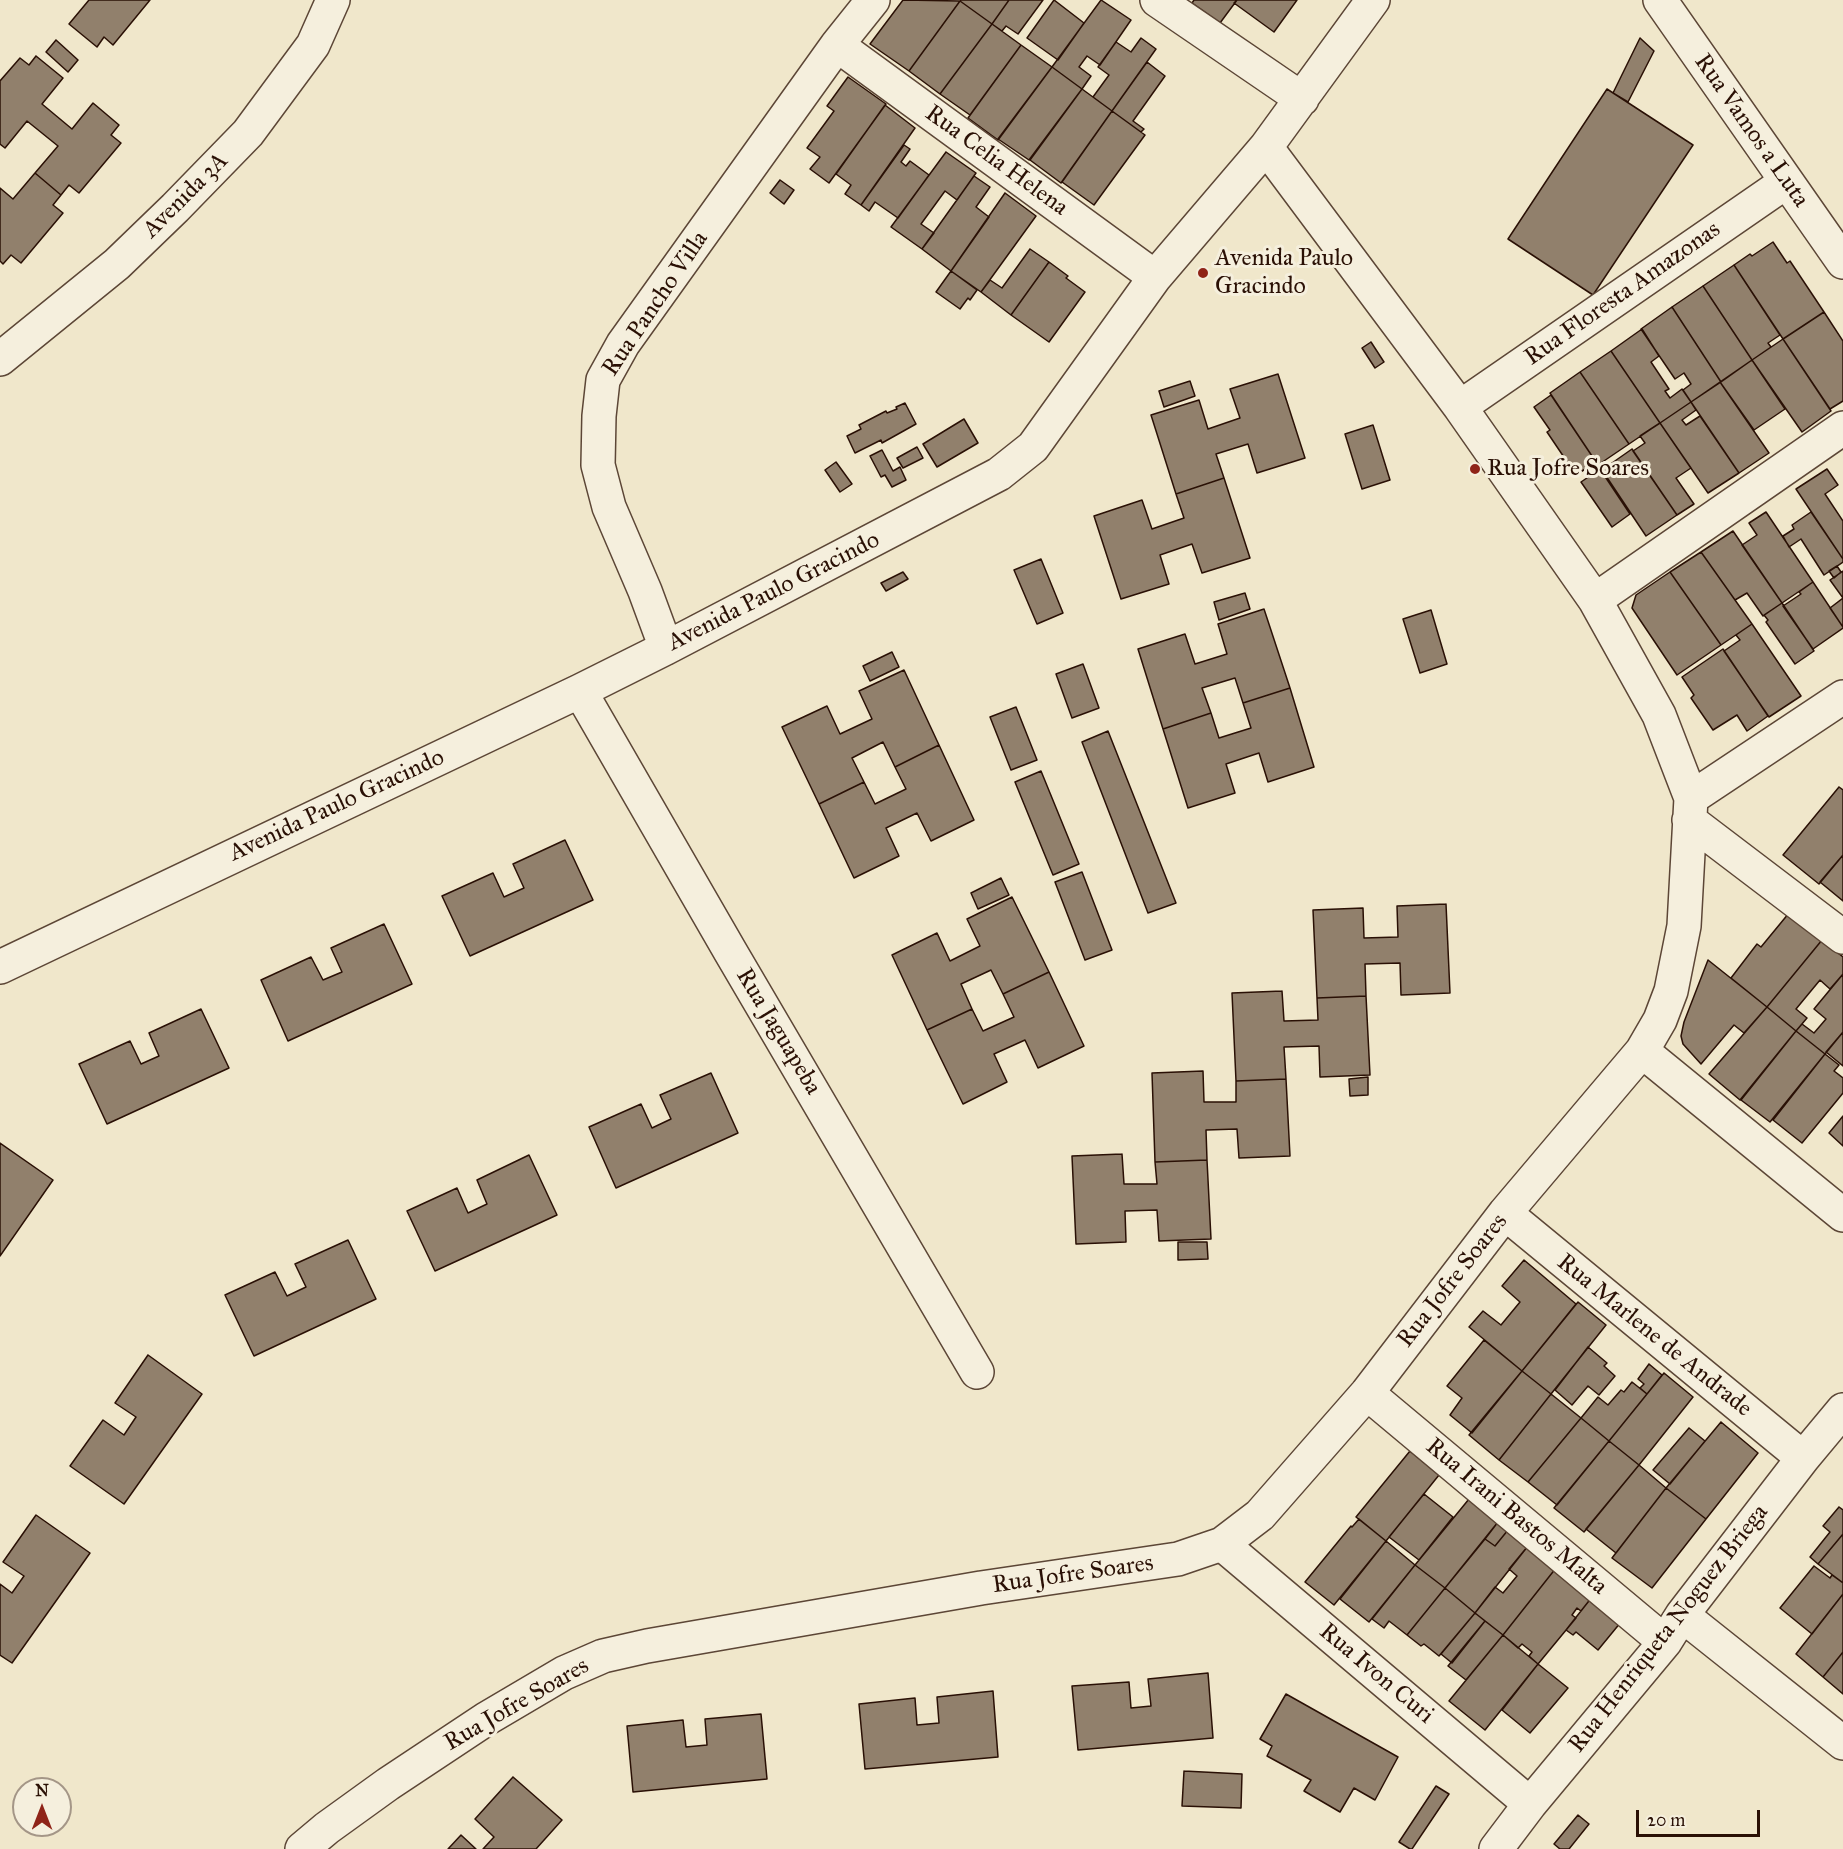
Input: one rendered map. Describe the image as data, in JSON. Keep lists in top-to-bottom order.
{
  "streets": {
    "street": [
      "Rua Vamos a Luta",
      "Rua Celia Helena",
      "Avenida 3A",
      "Rua Floresta Amazonas",
      "Rua Pancho Villa",
      "Avenida Paulo Gracindo",
      "Rua Jaguapeba",
      "Rua Jofre Soares",
      "Rua Marlene de Andrade",
      "Rua Irani Bastos Malta",
      "Rua Henriqueta Noguez Briega",
      "Rua Ivon Curi"
    ]
  },
  "crossings": [
    ["Rua Vamos a Luta", "Rua Floresta Amazonas"],
    ["Rua Celia Helena", "Rua Pancho Villa"],
    ["Rua Celia Helena", "Avenida Paulo Gracindo"],
    ["Rua Floresta Amazonas", "Rua Jofre Soares"],
    ["Rua Pancho Villa", "Avenida Paulo Gracindo"],
    ["Avenida Paulo Gracindo", "Rua Jaguapeba"],
    ["Avenida Paulo Gracindo", "Rua Jofre Soares"],
    ["Rua Jofre Soares", "Rua Marlene de Andrade"],
    ["Rua Jofre Soares", "Rua Irani Bastos Malta"],
    ["Rua Jofre Soares", "Rua Ivon Curi"],
    ["Rua Marlene de Andrade", "Rua Henriqueta Noguez Briega"],
    ["Rua Irani Bastos Malta", "Rua Henriqueta Noguez Briega"],
    ["Rua Henriqueta Noguez Briega", "Rua Ivon Curi"]
  ],
  "places": ["Avenida Paulo Gracindo", "Rua Jofre Soares"],
  "scale_bar": "20 m",
  "north": "top"
}
